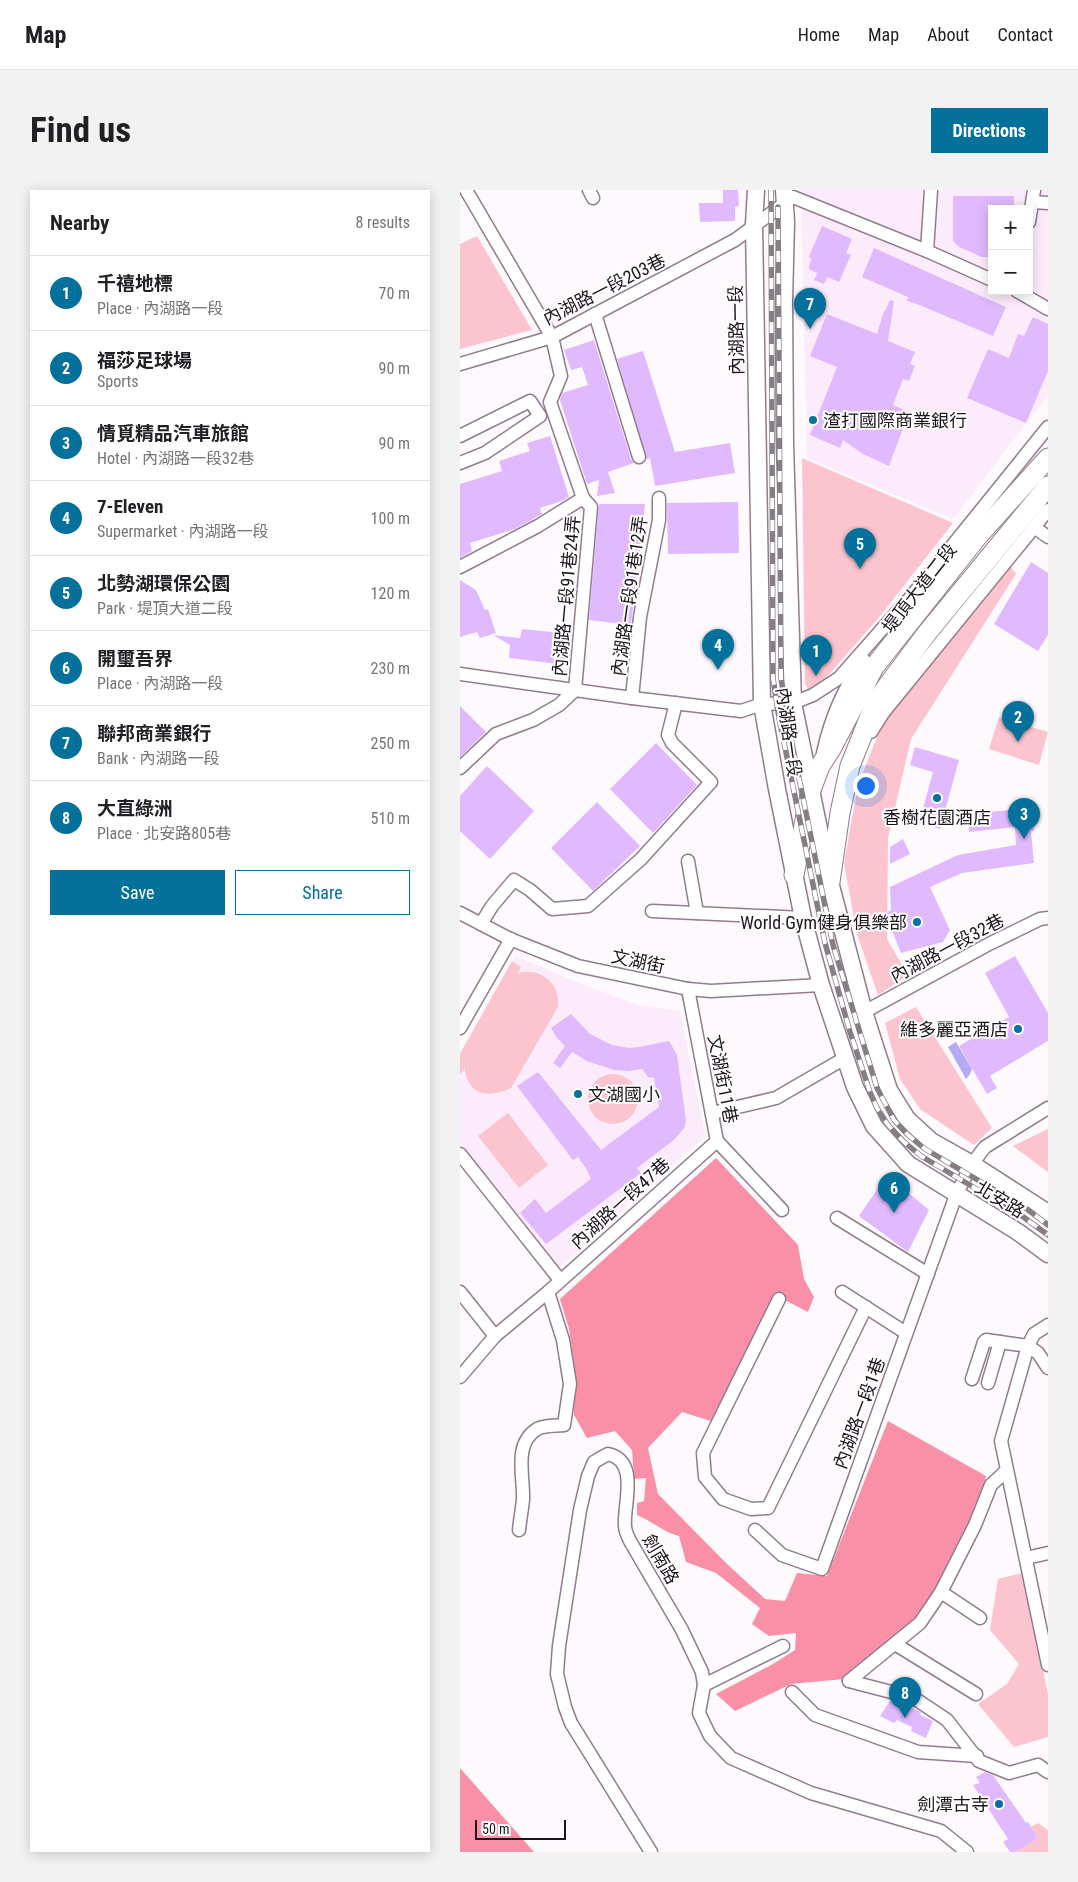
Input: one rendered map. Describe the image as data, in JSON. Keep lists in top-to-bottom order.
{
  "streets": {
    "highway": ["堤頂大道二段"],
    "main road": ["內湖路一段", "北安路"],
    "street": [
      "內湖路一段203巷",
      "內湖路一段91巷24弄",
      "內湖路一段91巷12弄",
      "內湖路一段32巷",
      "文湖街",
      "文湖街11巷",
      "內湖路一段47巷",
      "內湖路一段1巷",
      "劍南路"
    ]
  },
  "crossings": [
    ["內湖路一段203巷", "內湖路一段"],
    ["內湖路一段203巷", "內湖路一段91巷24弄"],
    ["內湖路一段", "堤頂大道二段"],
    ["內湖路一段", "內湖路一段32巷"],
    ["內湖路一段", "文湖街"],
    ["內湖路一段", "北安路"],
    ["內湖路一段", "內湖路一段1巷"],
    ["文湖街", "文湖街11巷"],
    ["文湖街11巷", "內湖路一段47巷"],
    ["北安路", "內湖路一段1巷"]
  ],
  "places": [
    "渣打國際商業銀行",
    "香樹花園酒店",
    "World Gym健身俱樂部",
    "維多麗亞酒店",
    "文湖國小",
    "劍潭古寺"
  ],
  "scale_bar": "50 m",
  "page": {
    "header": "Map",
    "nav": [
      "Home",
      "Map",
      "About",
      "Contact"
    ],
    "buttons": [
      "Directions",
      ["Save", "Share"]
    ],
    "title": "Find us",
    "heading": ["Nearby", "8 results"],
    "map_buttons": ["+", "−"],
    "list": [
      {
        "mark": "1",
        "name": "千禧地標",
        "note": "Place · 內湖路一段",
        "value": "70 m"
      },
      {
        "mark": "2",
        "name": "福莎足球場",
        "note": "Sports",
        "value": "90 m"
      },
      {
        "mark": "3",
        "name": "情覓精品汽車旅館",
        "note": "Hotel · 內湖路一段32巷",
        "value": "90 m"
      },
      {
        "mark": "4",
        "name": "7-Eleven",
        "note": "Supermarket · 內湖路一段",
        "value": "100 m"
      },
      {
        "mark": "5",
        "name": "北勢湖環保公園",
        "note": "Park · 堤頂大道二段",
        "value": "120 m"
      },
      {
        "mark": "6",
        "name": "開璽吾界",
        "note": "Place · 內湖路一段",
        "value": "230 m"
      },
      {
        "mark": "7",
        "name": "聯邦商業銀行",
        "note": "Bank · 內湖路一段",
        "value": "250 m"
      },
      {
        "mark": "8",
        "name": "大直綠洲",
        "note": "Place · 北安路805巷",
        "value": "510 m"
      }
    ],
    "pins": [
      "7",
      "5",
      "4",
      "1",
      "2",
      "3",
      "6",
      "8"
    ],
    "scale": "50 m"
  }
}
